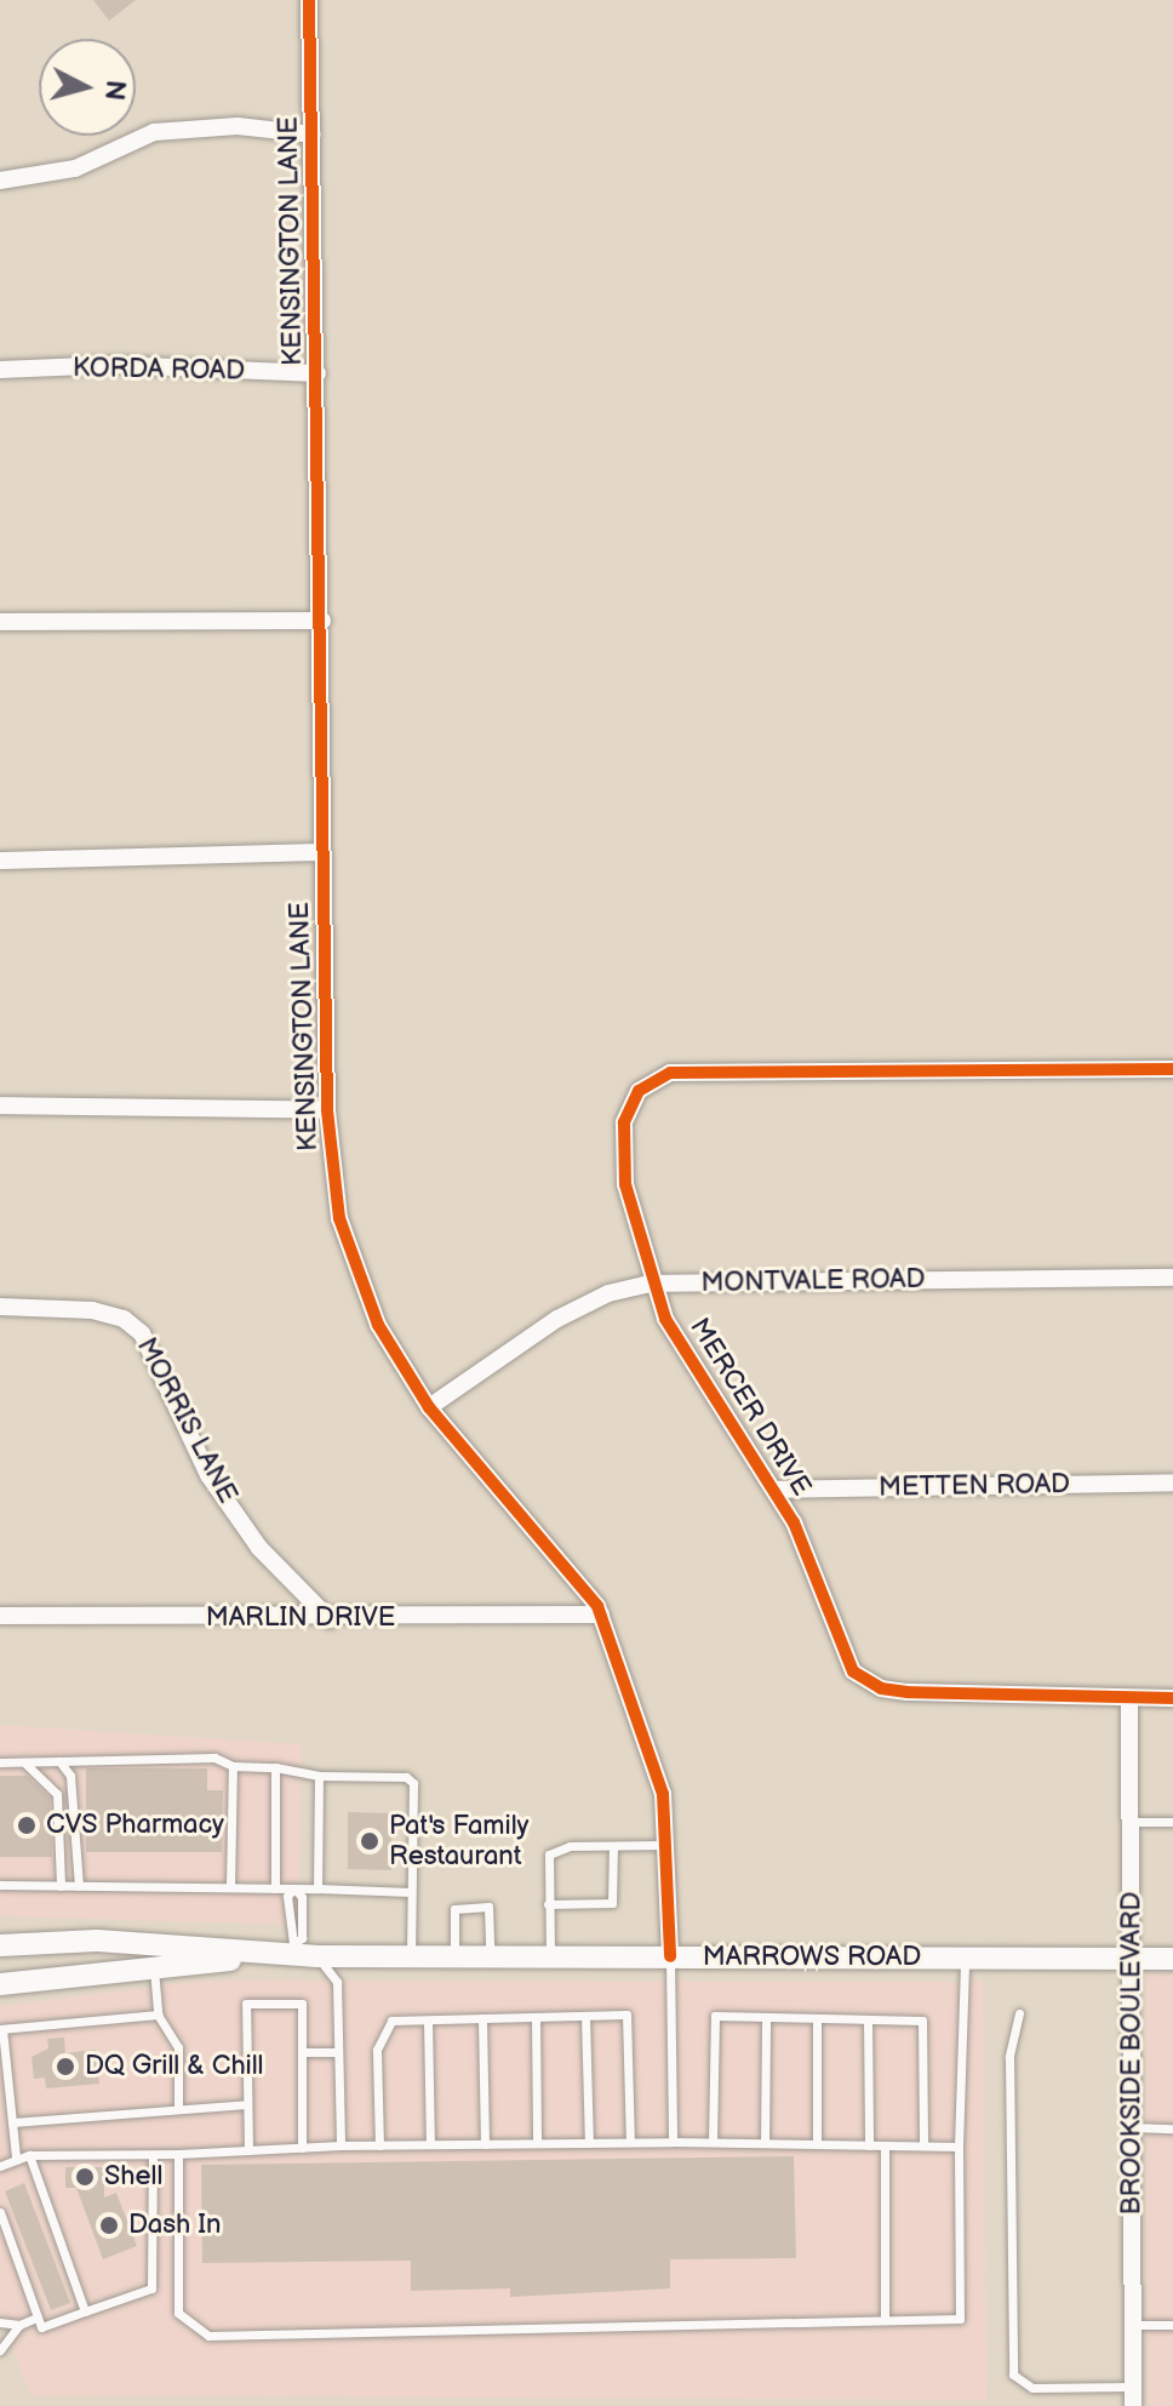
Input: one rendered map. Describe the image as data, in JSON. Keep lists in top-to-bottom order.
{
  "streets": {
    "street": [
      "KENSINGTON LANE",
      "KORDA ROAD",
      "MONTVALE ROAD",
      "MERCER DRIVE",
      "MORRIS LANE",
      "METTEN ROAD",
      "MARLIN DRIVE",
      "MARROWS ROAD",
      "BROOKSIDE BOULEVARD"
    ]
  },
  "crossings": [
    ["KENSINGTON LANE", "KORDA ROAD"],
    ["KENSINGTON LANE", "MONTVALE ROAD"],
    ["KENSINGTON LANE", "MARLIN DRIVE"],
    ["KENSINGTON LANE", "MARROWS ROAD"],
    ["MONTVALE ROAD", "MERCER DRIVE"],
    ["MERCER DRIVE", "METTEN ROAD"],
    ["MERCER DRIVE", "BROOKSIDE BOULEVARD"],
    ["MORRIS LANE", "MARLIN DRIVE"],
    ["MARROWS ROAD", "BROOKSIDE BOULEVARD"]
  ],
  "places": [
    "CVS Pharmacy",
    "Pat's Family Restaurant",
    "DQ Grill & Chill",
    "Shell",
    "Dash In"
  ],
  "north": "right"
}
